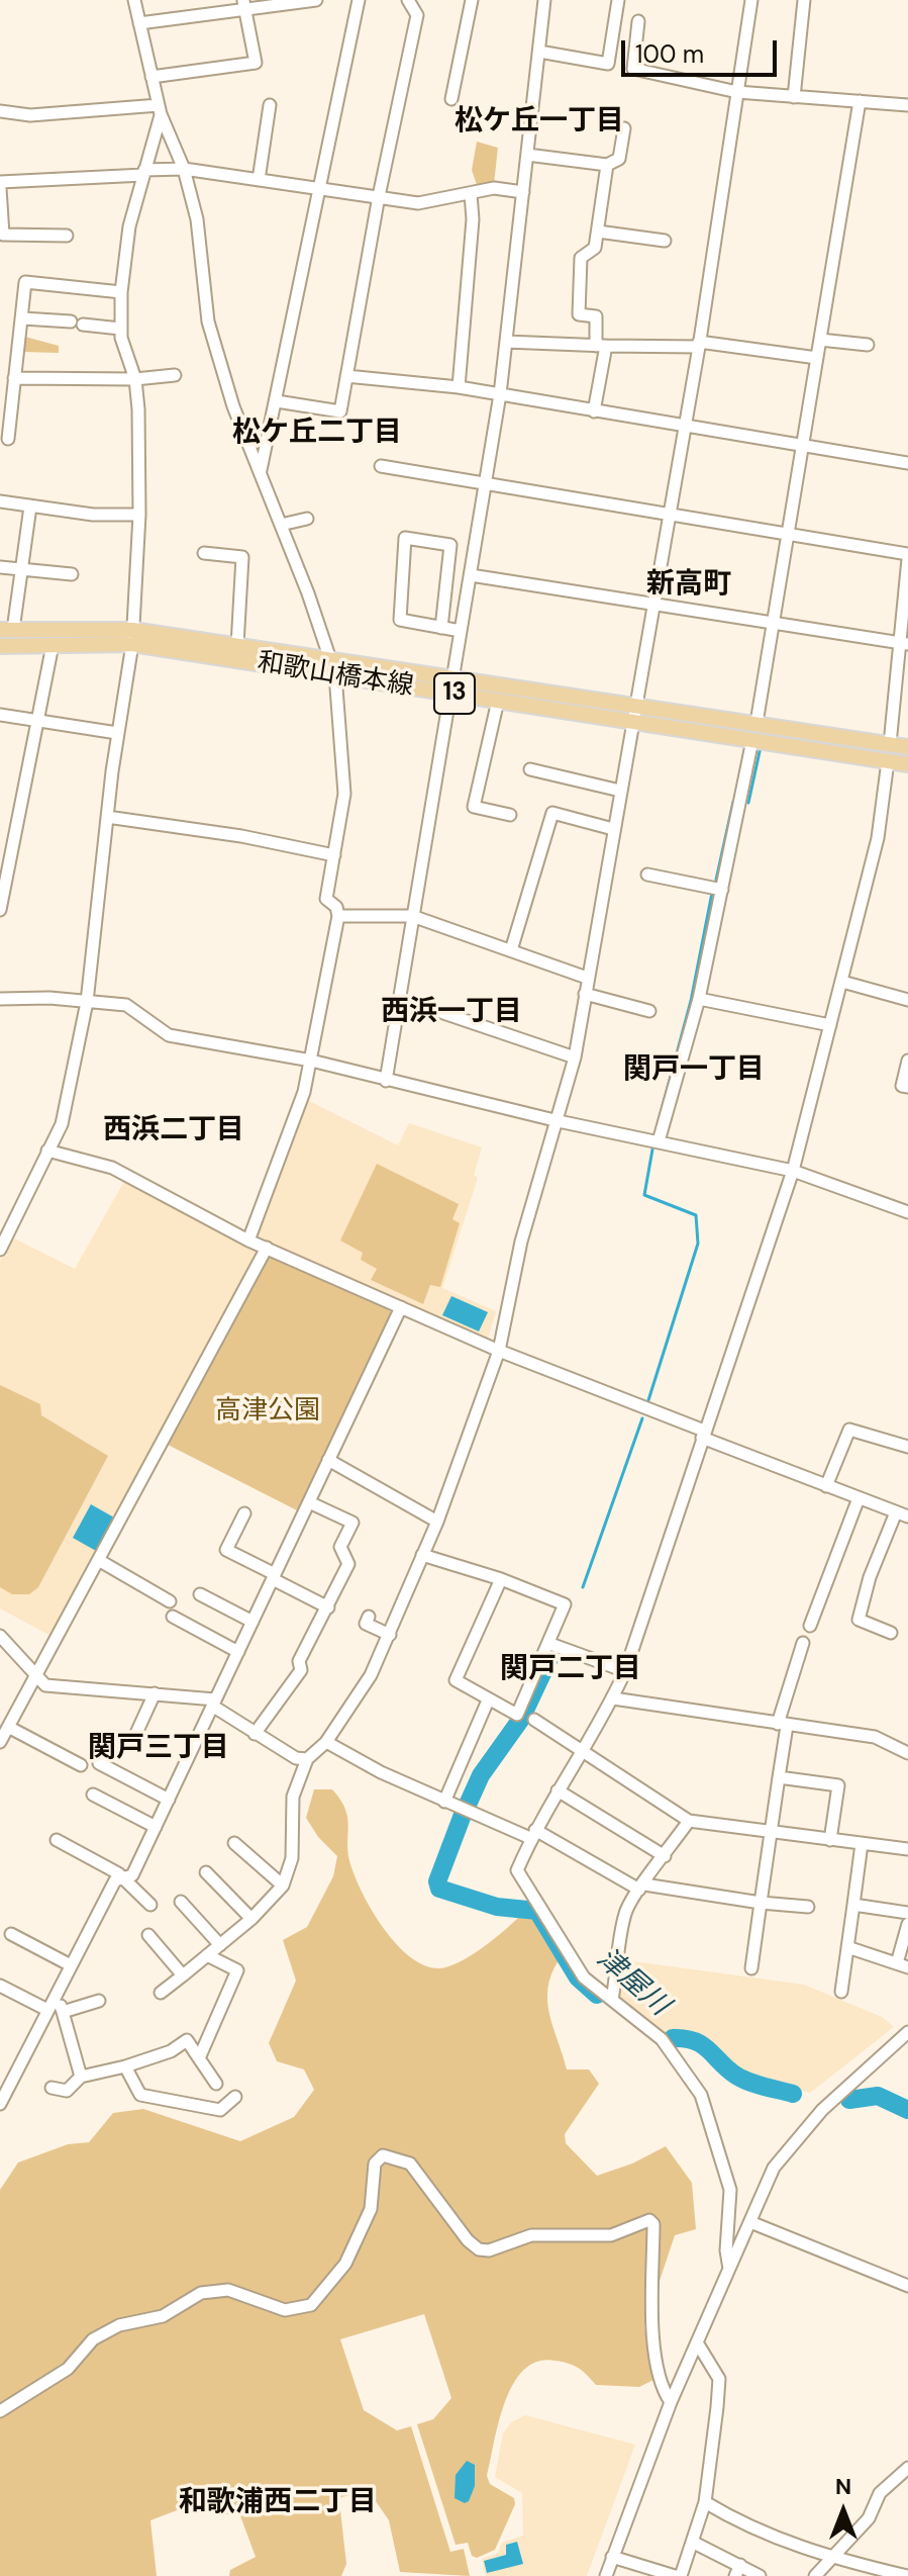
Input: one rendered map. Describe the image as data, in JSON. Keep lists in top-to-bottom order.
{
  "streets": {
    "main road": ["和歌山橋本線", "13"]
  },
  "districts": [
    "松ケ丘一丁目",
    "松ケ丘二丁目",
    "新高町",
    "西浜一丁目",
    "関戸一丁目",
    "西浜二丁目",
    "関戸二丁目",
    "関戸三丁目",
    "和歌浦西二丁目"
  ],
  "water": ["津屋川"],
  "parks": ["高津公園"],
  "scale_bar": "100 m",
  "north": "top"
}
